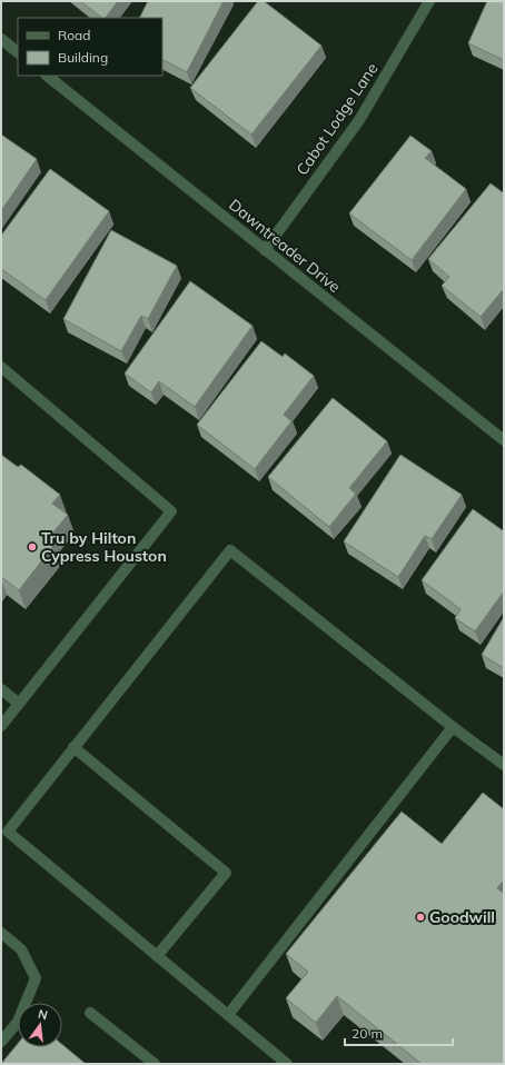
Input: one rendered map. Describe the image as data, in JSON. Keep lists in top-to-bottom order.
{
  "streets": {
    "street": ["Cabot Lodge Lane", "Dawntreader Drive"]
  },
  "crossings": [
    ["Cabot Lodge Lane", "Dawntreader Drive"]
  ],
  "places": ["Tru by Hilton Cypress Houston", "Goodwill"],
  "legend": ["Road", "Building"],
  "scale_bar": "20 m",
  "north": "top"
}
